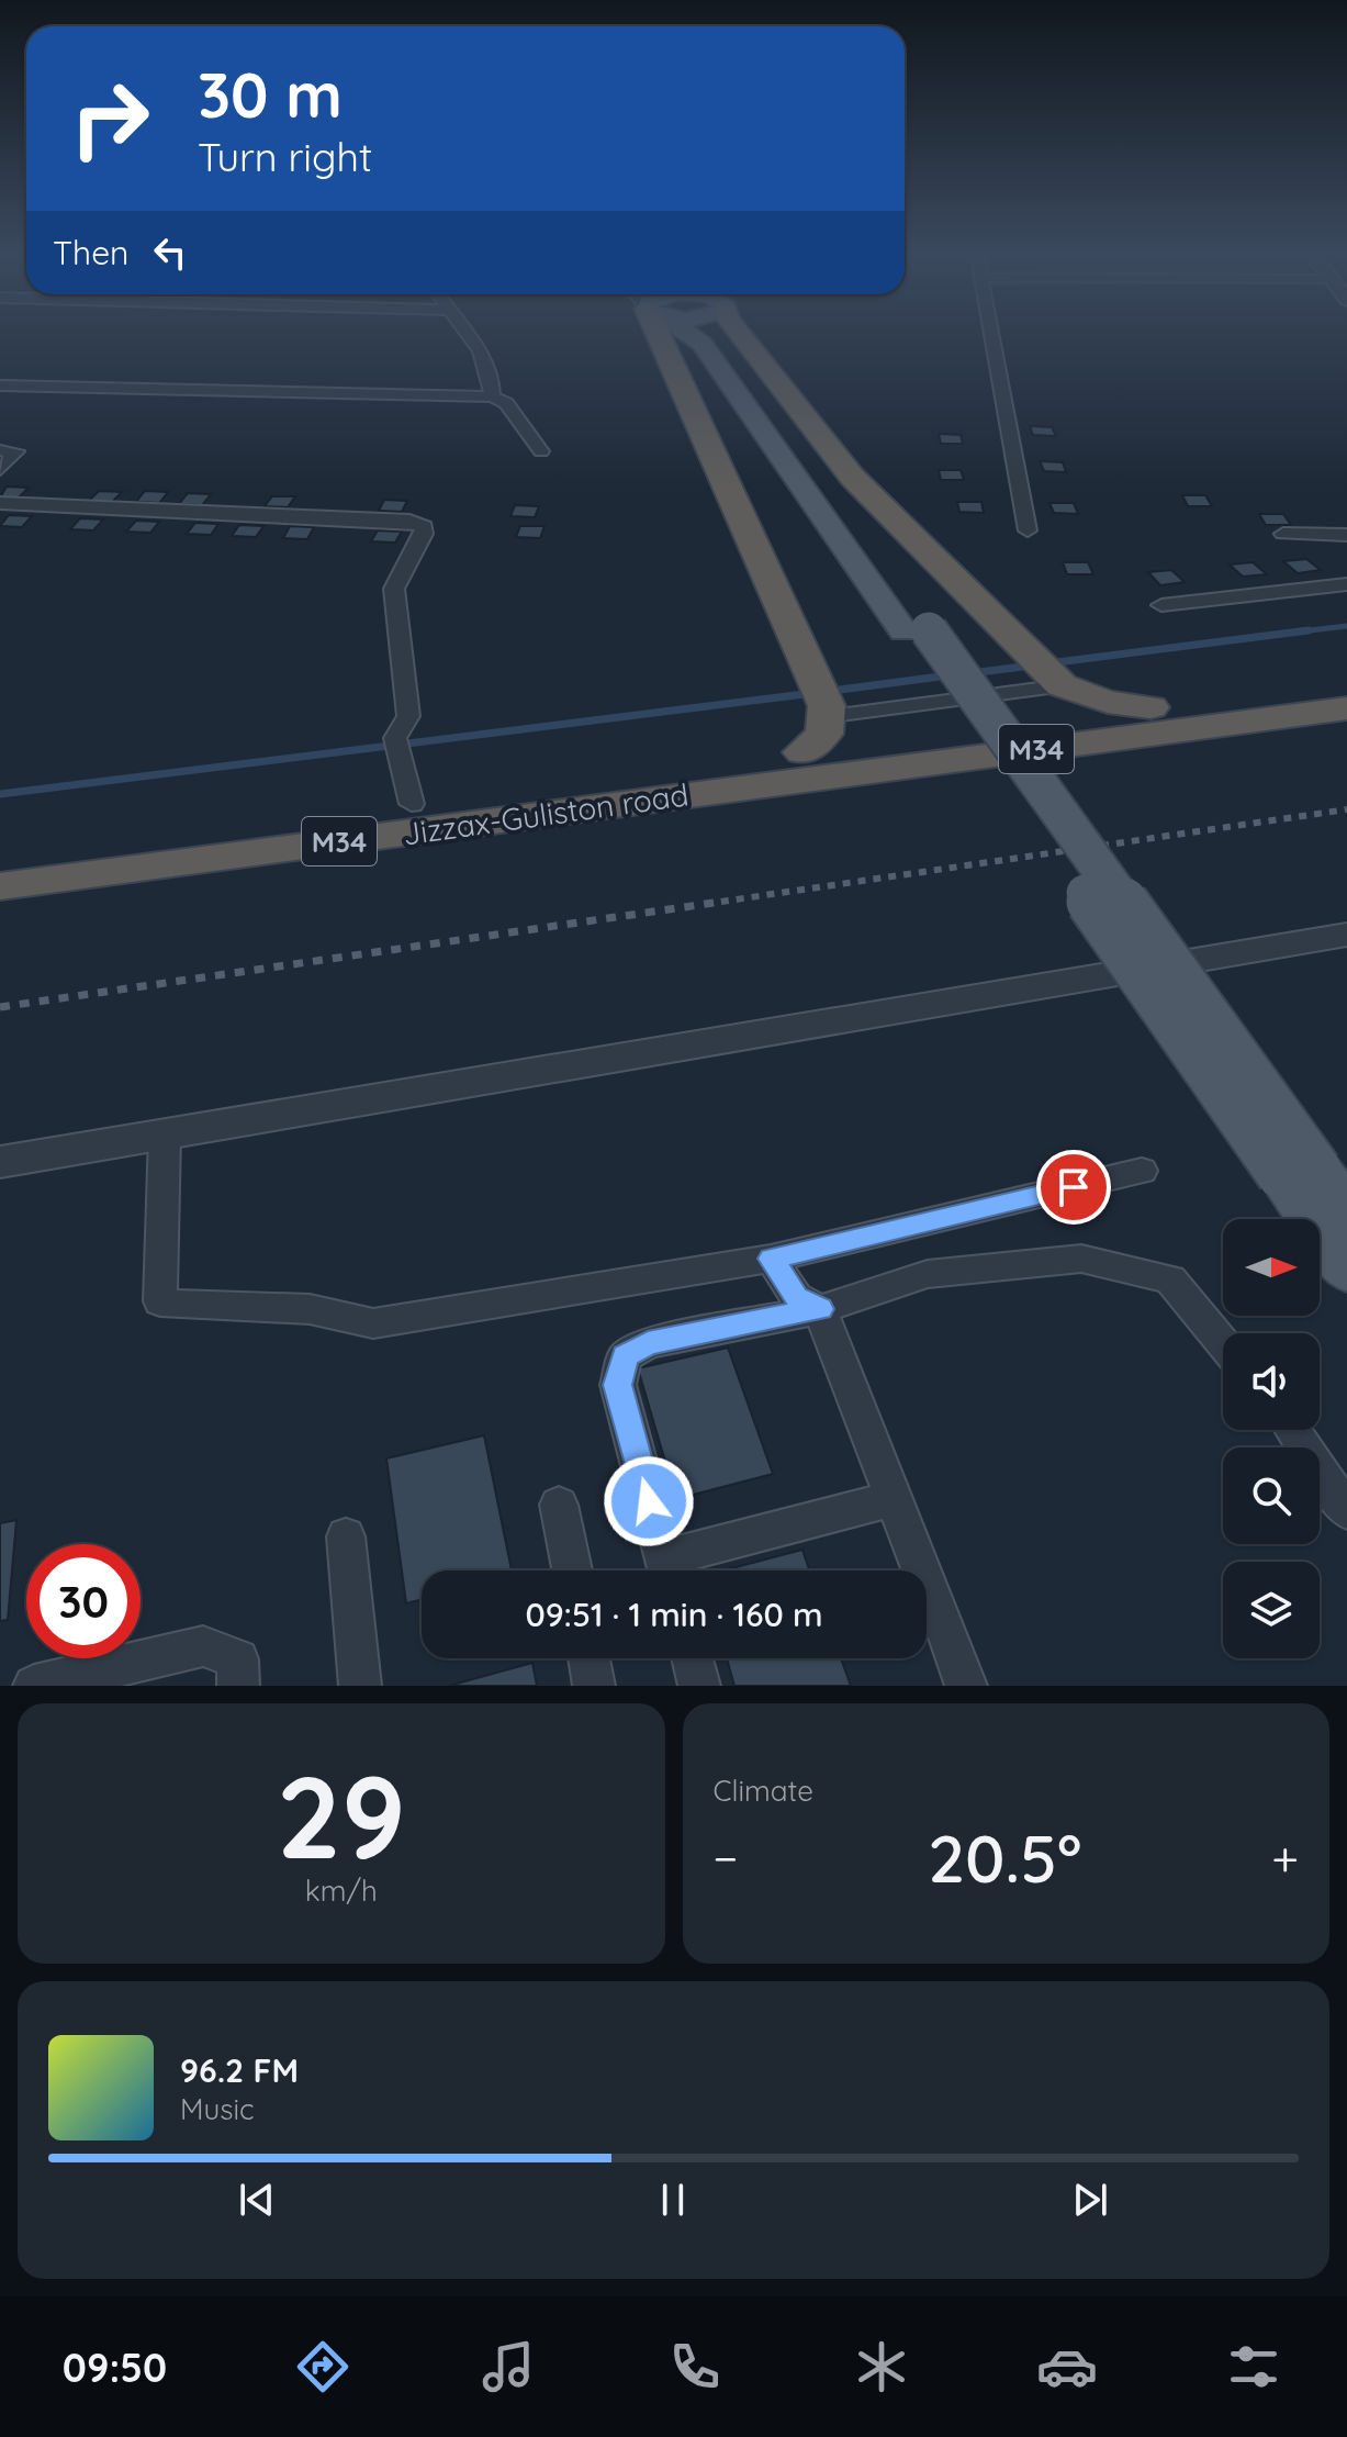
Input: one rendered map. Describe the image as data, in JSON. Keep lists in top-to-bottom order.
{
  "streets": {
    "highway": ["M34", "Jizzax-Guliston road"]
  },
  "crossings": [
    ["M34", "Jizzax-Guliston road"]
  ],
  "north": "right",
  "page": {
    "turn": ["30 m", "Turn right"],
    "then": "Then",
    "limit": "30",
    "trip": "09:51 · 1 min · 160 m",
    "tile": [
      ["29", "km/h"],
      "Climate"
    ],
    "heat": ["−", "20.5°", "+"],
    "song": ["96.2 FM", "Music"],
    "tabs": "09:50"
  }
}
